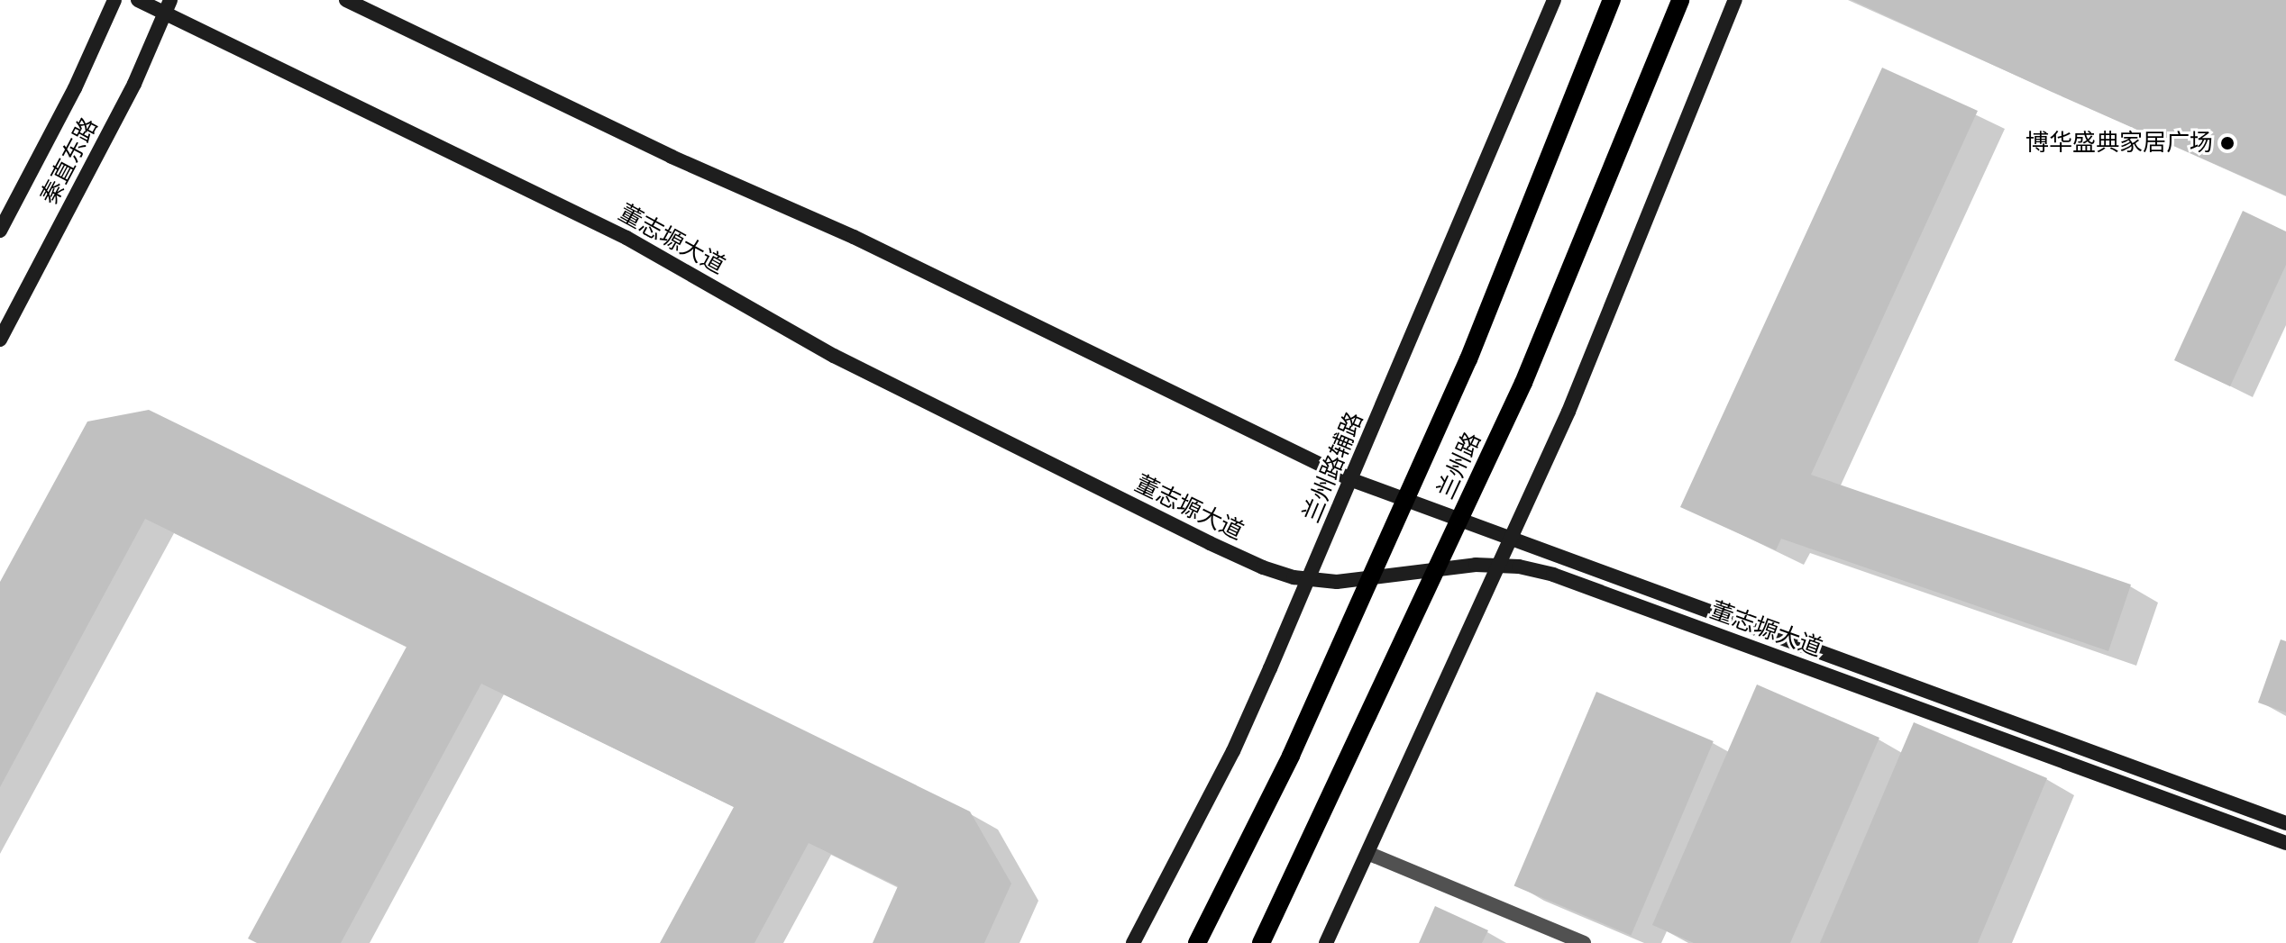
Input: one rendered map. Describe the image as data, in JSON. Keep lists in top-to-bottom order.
{
  "streets": {
    "main road": ["兰州路"],
    "street": ["秦直东路", "董志塬大道", "兰州路辅路"]
  },
  "crossings": [
    ["秦直东路", "董志塬大道"],
    ["董志塬大道", "兰州路"],
    ["董志塬大道", "兰州路辅路"]
  ],
  "places": ["博华盛典家居广场"]
}
